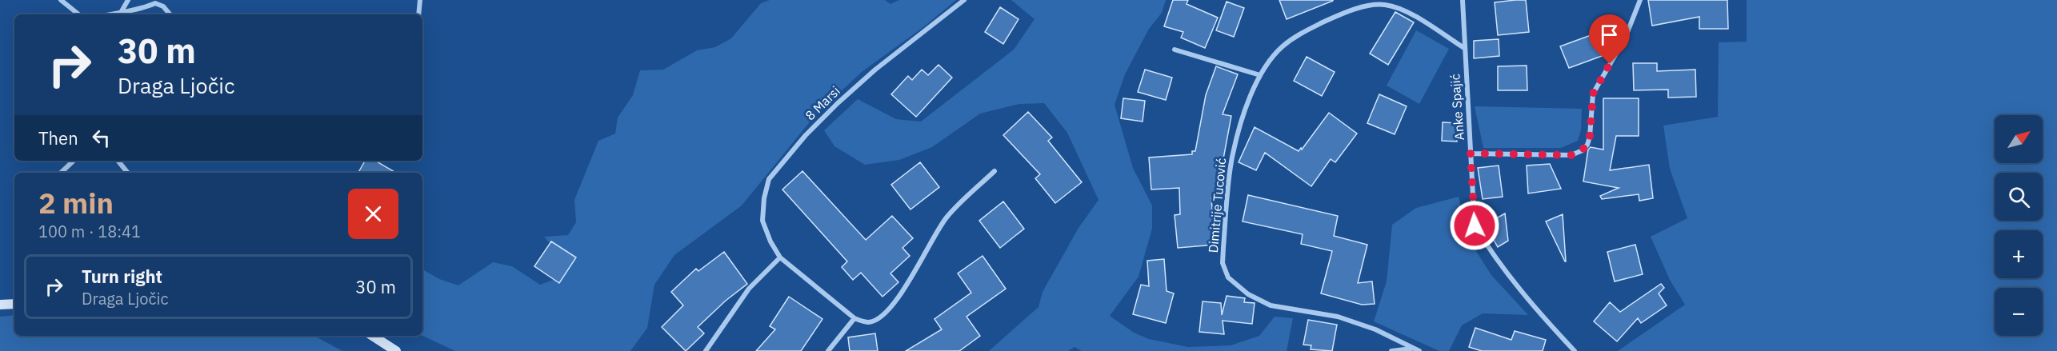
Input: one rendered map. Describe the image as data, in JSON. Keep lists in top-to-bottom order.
{
  "streets": {
    "street": ["8 Marsi", "Anke Spajić", "Dimitrije Tucović"]
  },
  "crossings": [
    ["Anke Spajić", "Dimitrije Tucović"]
  ],
  "north": "top right",
  "page": {
    "turn": ["30 m", "Draga Ljočic"],
    "map_buttons": ["+", "−"],
    "then": "Then",
    "heading": ["2 min", "100 m · 18:41"],
    "list": [
      {
        "name": "Turn right",
        "note": "Draga Ljočic",
        "value": "30 m"
      }
    ]
  }
}
